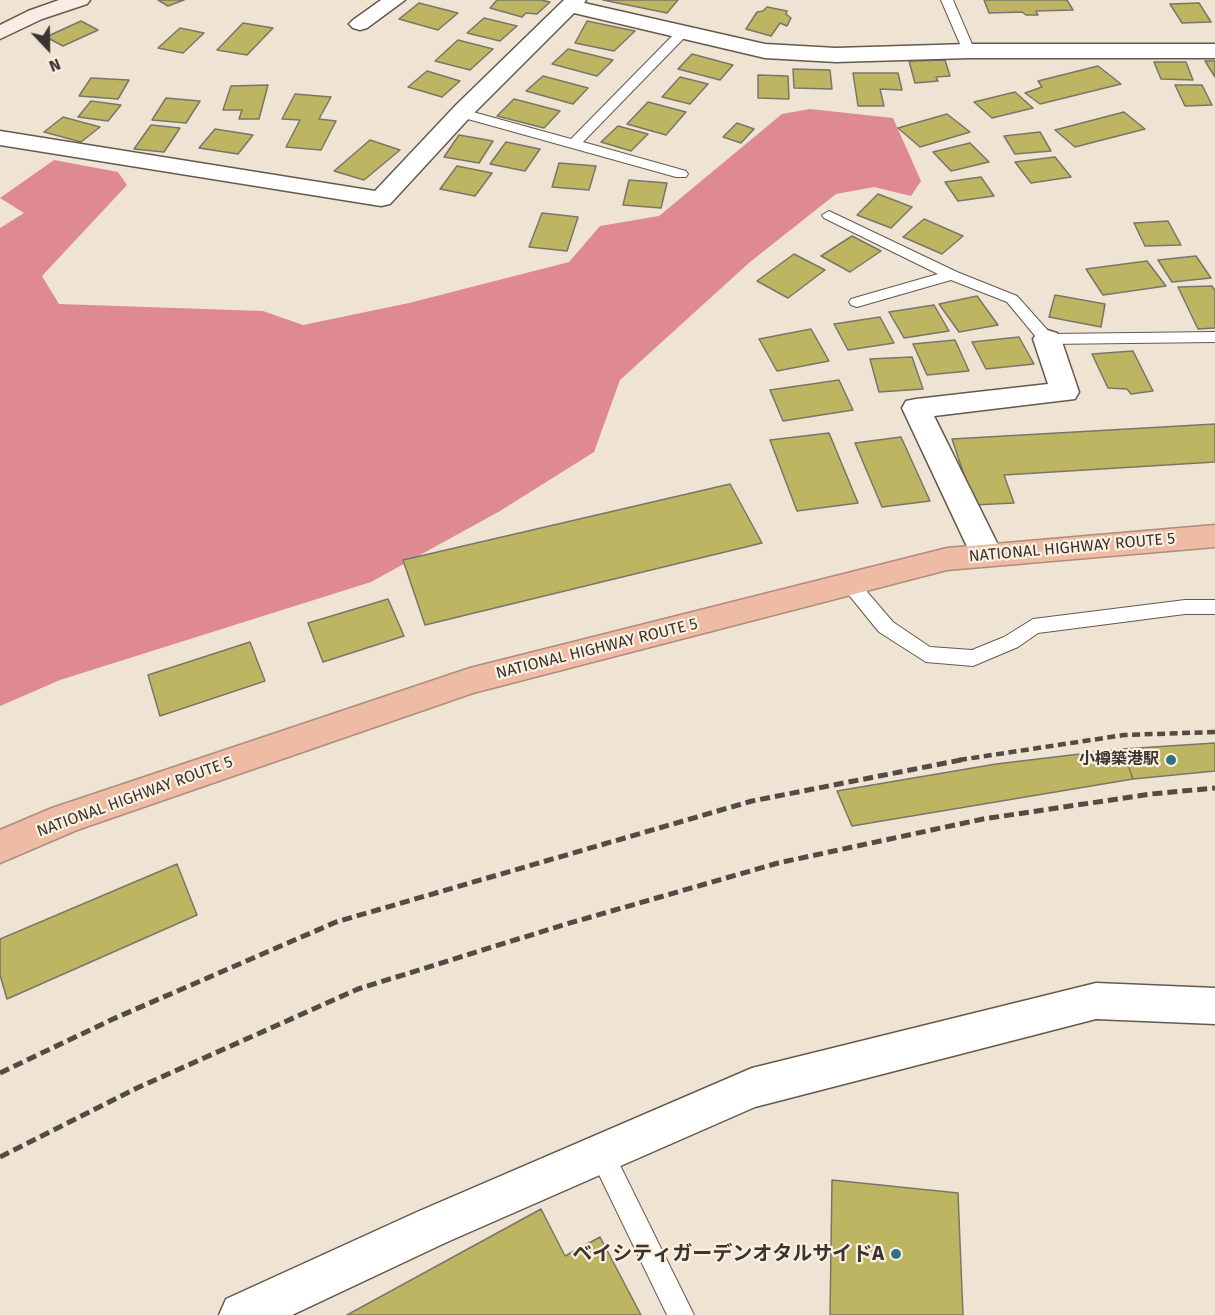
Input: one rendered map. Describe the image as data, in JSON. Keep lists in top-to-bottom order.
{
  "streets": {
    "highway": ["NATIONAL HIGHWAY ROUTE 5"]
  },
  "places": ["小樽築港駅", "ベイシティガーデンオタルサイドA"],
  "north": "bottom"
}
